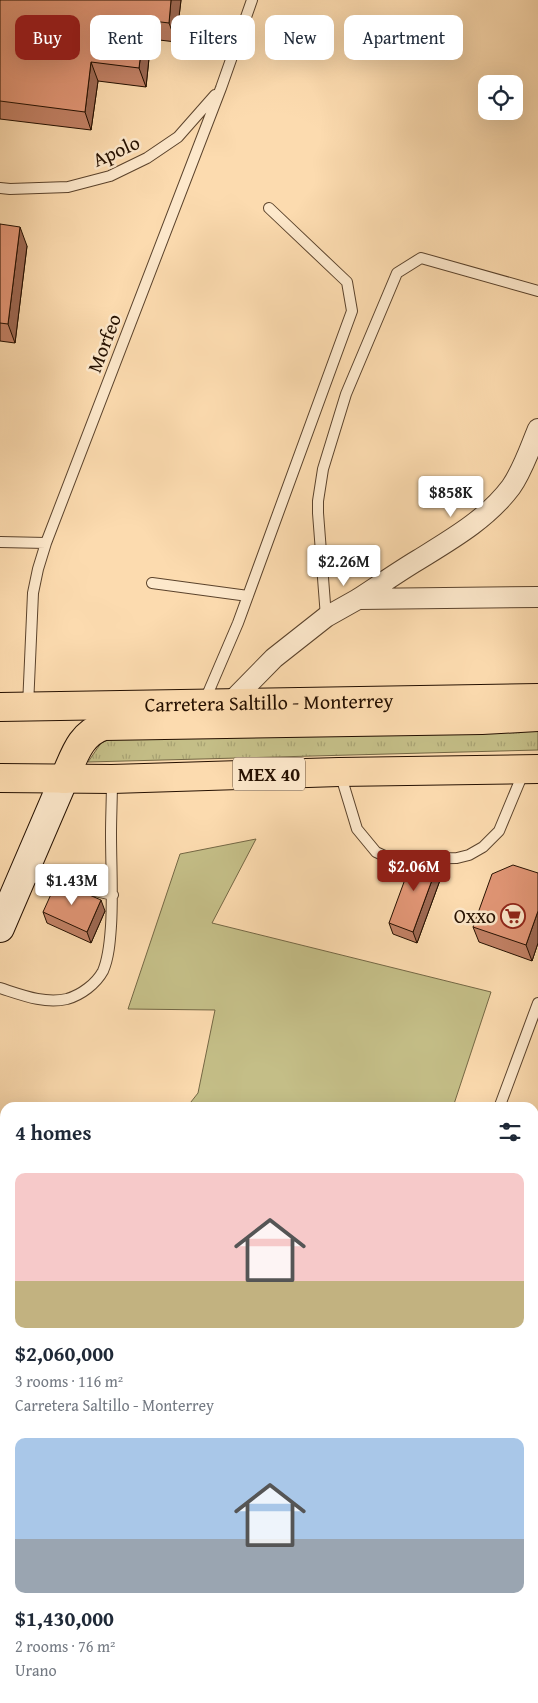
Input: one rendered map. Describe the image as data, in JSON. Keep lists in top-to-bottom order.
{
  "streets": {
    "main road": ["Carretera Saltillo - Monterrey", "MEX 40"],
    "lane": ["Apolo", "Morfeo"]
  },
  "crossings": [
    ["Apolo", "Morfeo"],
    ["Morfeo", "Carretera Saltillo - Monterrey"]
  ],
  "places": {
    "supermarket": ["Oxxo"]
  },
  "page": {
    "chip": [
      "Buy",
      "Rent",
      "Filters",
      "New",
      "Apartment"
    ],
    "price": [
      "$858K",
      "$2.26M",
      "$2.06M",
      "$1.43M"
    ],
    "heading": "4 homes",
    "list": [
      {
        "name": "$2,060,000",
        "note": "3 rooms · 116 m² · Carretera Saltillo - Monterrey"
      },
      {
        "name": "$1,430,000",
        "note": "2 rooms · 76 m² · Urano"
      }
    ]
  }
}
